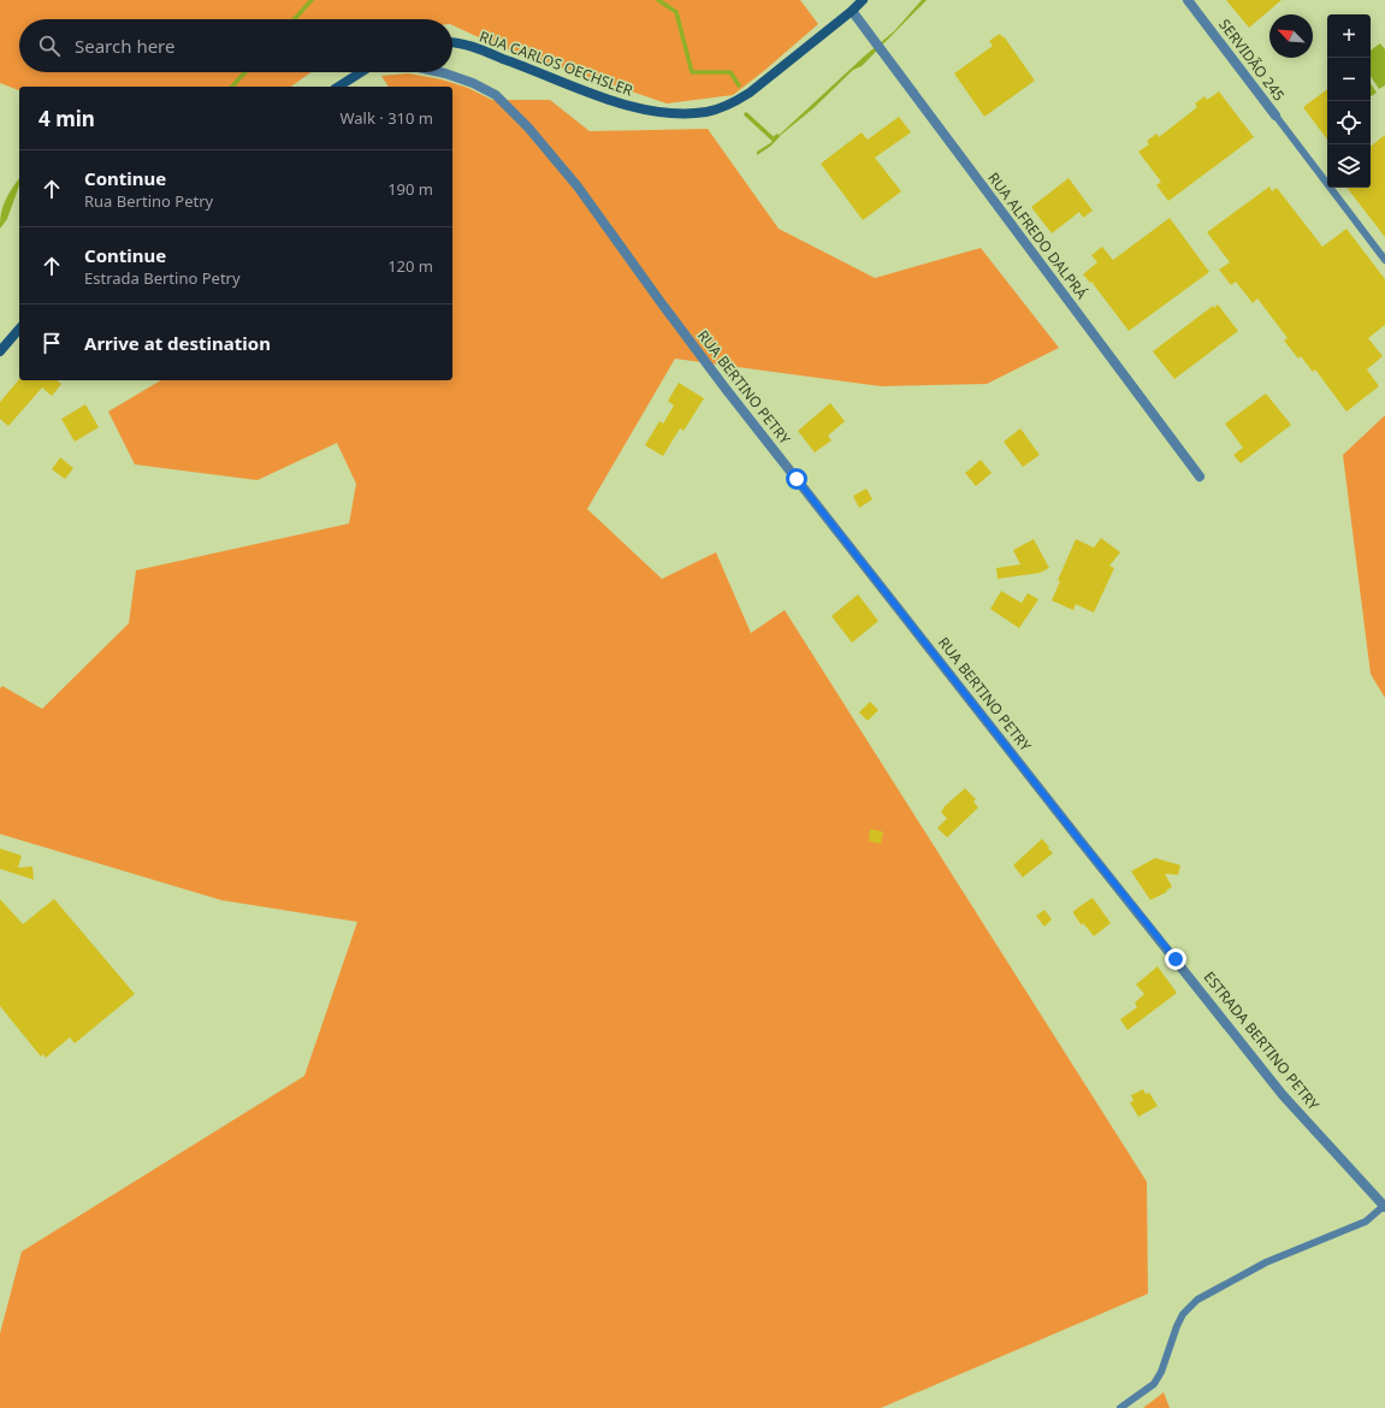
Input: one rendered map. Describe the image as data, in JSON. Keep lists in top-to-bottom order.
{
  "streets": {
    "main road": ["RUA CARLOS OECHSLER"],
    "street": [
      "SERVIDÃO 245",
      "RUA ALFREDO DALPRÁ",
      "RUA BERTINO PETRY",
      "ESTRADA BERTINO PETRY"
    ]
  },
  "crossings": [
    ["RUA CARLOS OECHSLER", "RUA ALFREDO DALPRÁ"],
    ["RUA BERTINO PETRY", "ESTRADA BERTINO PETRY"]
  ],
  "north": "top left",
  "page": {
    "map_buttons": ["+", "−"],
    "search": "Search here",
    "heading": ["4 min", "Walk · 310 m"],
    "list": [
      ["Continue", "Rua Bertino Petry", "190 m"],
      ["Continue", "Estrada Bertino Petry", "120 m"],
      "Arrive at destination"
    ]
  }
}
